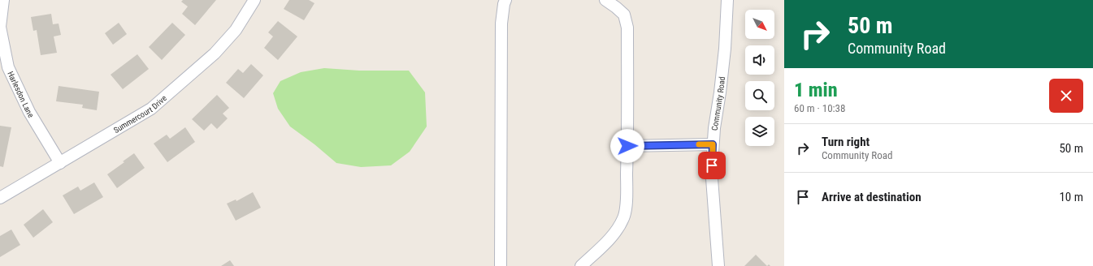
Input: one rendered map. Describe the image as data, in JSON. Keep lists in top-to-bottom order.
{
  "streets": {
    "street": ["Harlesdon Lane", "Community Road", "Summercourt Drive"]
  },
  "crossings": [
    ["Harlesdon Lane", "Summercourt Drive"]
  ],
  "north": "bottom right",
  "page": {
    "turn": ["50 m", "Community Road"],
    "heading": ["1 min", "60 m · 10:38"],
    "list": [
      {
        "name": "Turn right",
        "note": "Community Road",
        "value": "50 m"
      },
      {
        "name": "Arrive at destination",
        "value": "10 m"
      }
    ]
  }
}
